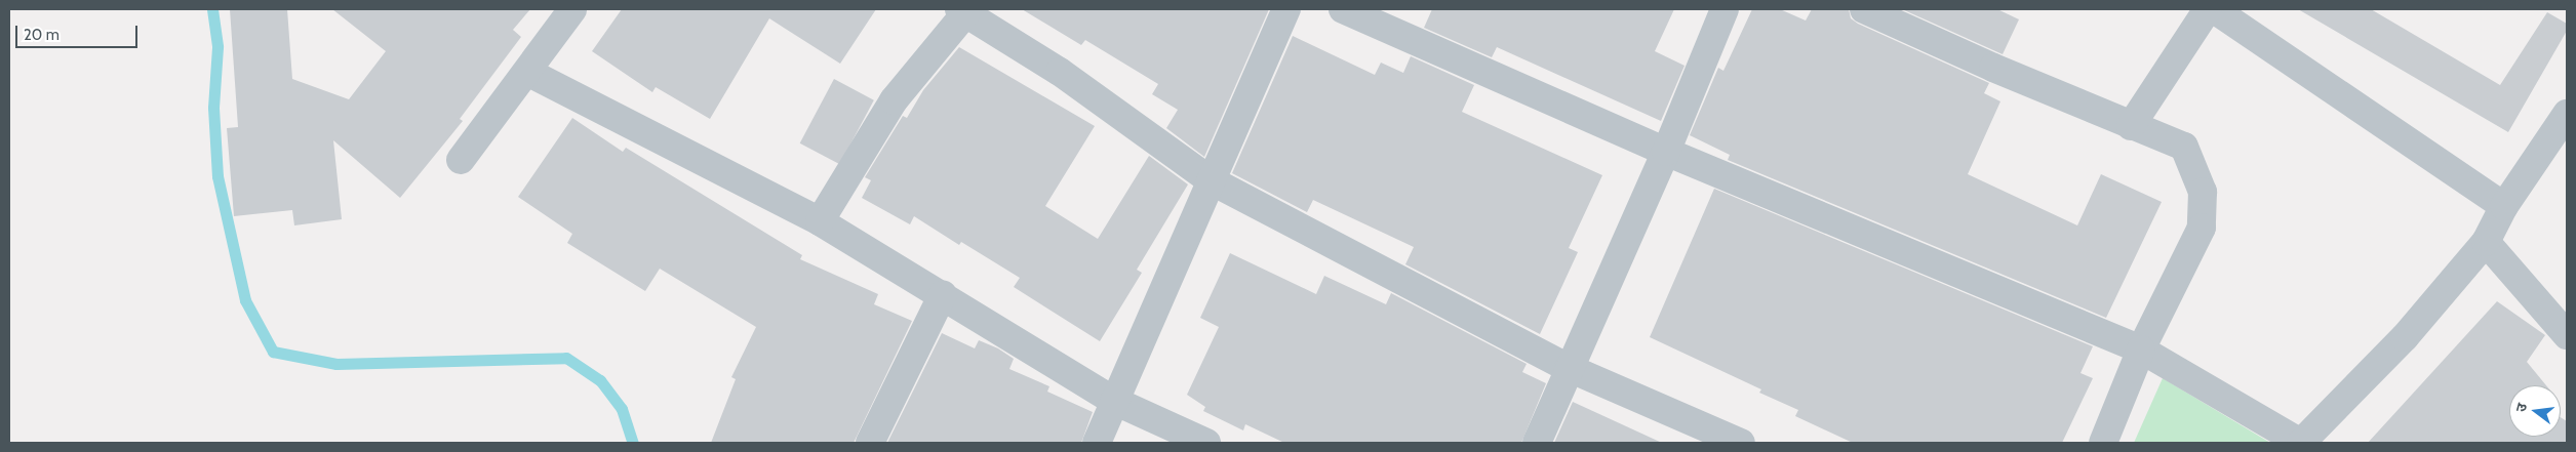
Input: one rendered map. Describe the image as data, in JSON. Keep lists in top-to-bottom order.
{
  "scale_bar": "20 m",
  "north": "left"
}
